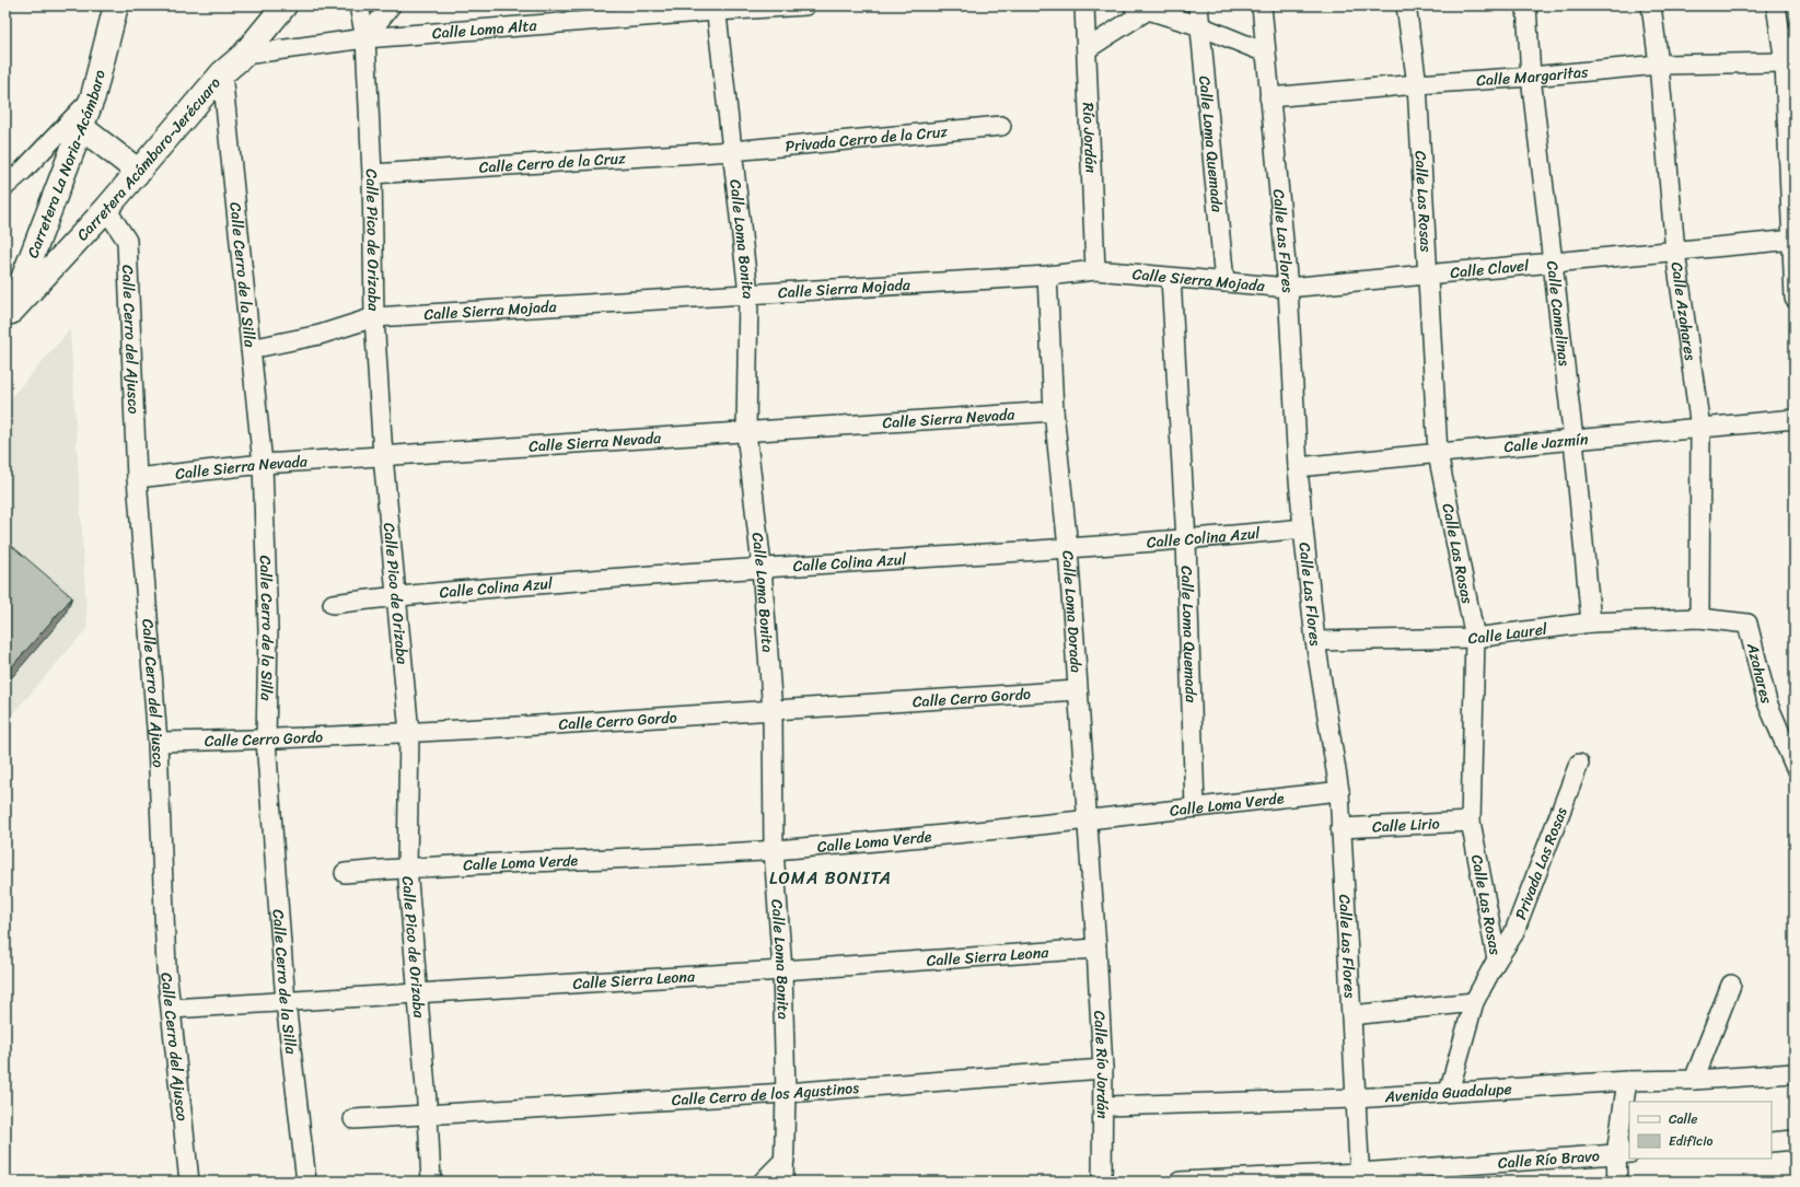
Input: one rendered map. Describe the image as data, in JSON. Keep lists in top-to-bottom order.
{
  "streets": {
    "main road": ["Carretera Acámbaro-Jerécuaro", "Carretera La Noria-Acámbaro"],
    "street": [
      "Calle Loma Alta",
      "Calle Margaritas",
      "Río Jordán",
      "Privada Cerro de la Cruz",
      "Calle Loma Quemada",
      "Calle Cerro de la Cruz",
      "Calle Las Rosas",
      "Calle Pico de Orizaba",
      "Calle Loma Bonita",
      "Calle Las Flores",
      "Calle Clavel",
      "Calle Cerro de la Silla",
      "Calle Sierra Mojada",
      "Calle Azahares",
      "Calle Camelinas",
      "Calle Cerro del Ajusco",
      "Calle Sierra Nevada",
      "Calle Jazmín",
      "Calle Colina Azul",
      "Calle Loma Dorada",
      "Calle Laurel",
      "Azahares",
      "Calle Cerro Gordo",
      "Calle Loma Verde",
      "Calle Lirio",
      "Privada Las Rosas",
      "Calle Sierra Leona",
      "Calle Río Jordán",
      "Avenida Guadalupe",
      "Calle Cerro de los Agustinos",
      "Calle Río Bravo"
    ]
  },
  "crossings": [
    ["Calle Loma Alta", "Carretera Acámbaro-Jerécuaro"],
    ["Calle Loma Alta", "Calle Pico de Orizaba"],
    ["Calle Loma Alta", "Calle Loma Bonita"],
    ["Calle Margaritas", "Calle Las Rosas"],
    ["Calle Margaritas", "Calle Las Flores"],
    ["Calle Margaritas", "Calle Azahares"],
    ["Calle Margaritas", "Calle Camelinas"],
    ["Río Jordán", "Calle Sierra Mojada"],
    ["Privada Cerro de la Cruz", "Calle Cerro de la Cruz"],
    ["Privada Cerro de la Cruz", "Calle Loma Bonita"],
    ["Calle Loma Quemada", "Calle Sierra Mojada"],
    ["Calle Loma Quemada", "Calle Colina Azul"],
    ["Calle Loma Quemada", "Calle Loma Verde"],
    ["Carretera Acámbaro-Jerécuaro", "Carretera La Noria-Acámbaro"],
    ["Carretera Acámbaro-Jerécuaro", "Calle Cerro de la Silla"],
    ["Carretera Acámbaro-Jerécuaro", "Calle Cerro del Ajusco"],
    ["Calle Cerro de la Cruz", "Calle Pico de Orizaba"],
    ["Calle Cerro de la Cruz", "Calle Loma Bonita"],
    ["Calle Las Rosas", "Calle Clavel"],
    ["Calle Las Rosas", "Calle Jazmín"],
    ["Calle Las Rosas", "Calle Laurel"],
    ["Calle Las Rosas", "Calle Lirio"],
    ["Calle Las Rosas", "Privada Las Rosas"],
    ["Calle Las Rosas", "Avenida Guadalupe"],
    ["Calle Pico de Orizaba", "Calle Sierra Mojada"],
    ["Calle Pico de Orizaba", "Calle Sierra Nevada"],
    ["Calle Pico de Orizaba", "Calle Colina Azul"],
    ["Calle Pico de Orizaba", "Calle Cerro Gordo"],
    ["Calle Pico de Orizaba", "Calle Loma Verde"],
    ["Calle Pico de Orizaba", "Calle Sierra Leona"],
    ["Calle Pico de Orizaba", "Calle Cerro de los Agustinos"],
    ["Calle Loma Bonita", "Calle Sierra Mojada"],
    ["Calle Loma Bonita", "Calle Sierra Nevada"],
    ["Calle Loma Bonita", "Calle Colina Azul"],
    ["Calle Loma Bonita", "Calle Cerro Gordo"],
    ["Calle Loma Bonita", "Calle Loma Verde"],
    ["Calle Loma Bonita", "Calle Sierra Leona"],
    ["Calle Loma Bonita", "Calle Cerro de los Agustinos"],
    ["Calle Las Flores", "Calle Clavel"],
    ["Calle Las Flores", "Calle Sierra Mojada"],
    ["Calle Las Flores", "Calle Jazmín"],
    ["Calle Las Flores", "Calle Colina Azul"],
    ["Calle Las Flores", "Calle Laurel"],
    ["Calle Las Flores", "Calle Loma Verde"],
    ["Calle Las Flores", "Calle Lirio"],
    ["Calle Las Flores", "Avenida Guadalupe"],
    ["Calle Las Flores", "Calle Río Bravo"],
    ["Calle Clavel", "Calle Sierra Mojada"],
    ["Calle Clavel", "Calle Azahares"],
    ["Calle Clavel", "Calle Camelinas"],
    ["Calle Cerro de la Silla", "Calle Sierra Mojada"],
    ["Calle Cerro de la Silla", "Calle Sierra Nevada"],
    ["Calle Cerro de la Silla", "Calle Cerro Gordo"],
    ["Calle Cerro de la Silla", "Calle Sierra Leona"],
    ["Calle Sierra Mojada", "Calle Loma Dorada"],
    ["Calle Azahares", "Calle Jazmín"],
    ["Calle Azahares", "Calle Laurel"],
    ["Calle Azahares", "Azahares"],
    ["Calle Camelinas", "Calle Jazmín"],
    ["Calle Camelinas", "Calle Laurel"],
    ["Calle Cerro del Ajusco", "Calle Sierra Nevada"],
    ["Calle Cerro del Ajusco", "Calle Cerro Gordo"],
    ["Calle Cerro del Ajusco", "Calle Sierra Leona"],
    ["Calle Sierra Nevada", "Calle Loma Dorada"],
    ["Calle Colina Azul", "Calle Loma Dorada"],
    ["Calle Loma Dorada", "Calle Cerro Gordo"],
    ["Calle Loma Dorada", "Calle Loma Verde"],
    ["Calle Loma Dorada", "Calle Sierra Leona"],
    ["Calle Loma Dorada", "Calle Río Jordán"],
    ["Calle Laurel", "Azahares"],
    ["Calle Sierra Leona", "Calle Río Jordán"],
    ["Calle Río Jordán", "Avenida Guadalupe"],
    ["Calle Río Jordán", "Calle Cerro de los Agustinos"]
  ],
  "districts": ["LOMA BONITA"],
  "legend": ["Calle", "Edificio"]
}
